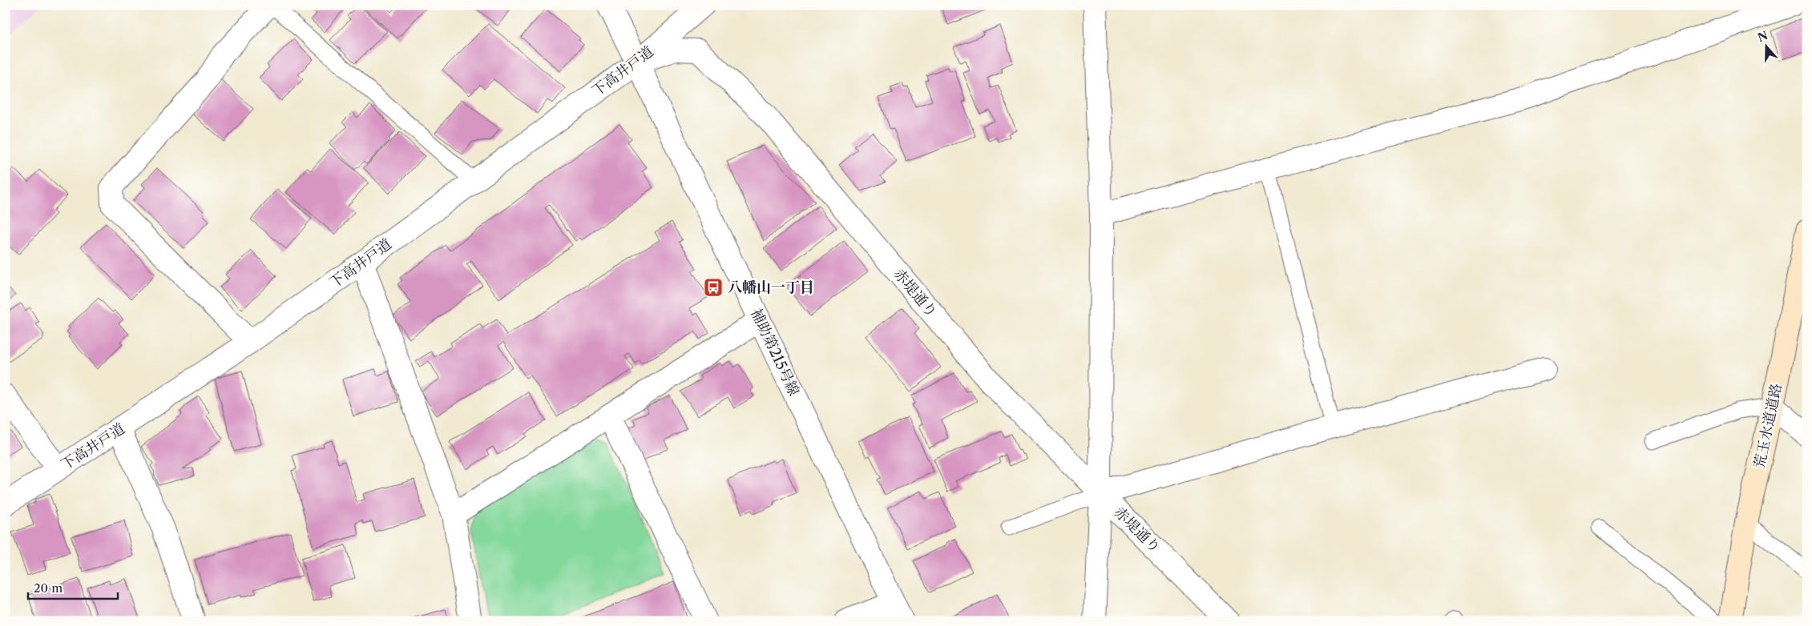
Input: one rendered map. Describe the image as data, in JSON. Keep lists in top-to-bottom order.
{
  "streets": {
    "main road": ["荒玉水道道路"],
    "street": ["下高井戸道", "赤堤通り", "補助第215号線"]
  },
  "crossings": [
    ["下高井戸道", "赤堤通り"],
    ["下高井戸道", "補助第215号線"],
    ["赤堤通り", "補助第215号線"]
  ],
  "places": {
    "bus stop": ["八幡山一丁目"]
  },
  "scale_bar": "20 m",
  "north": "top"
}
